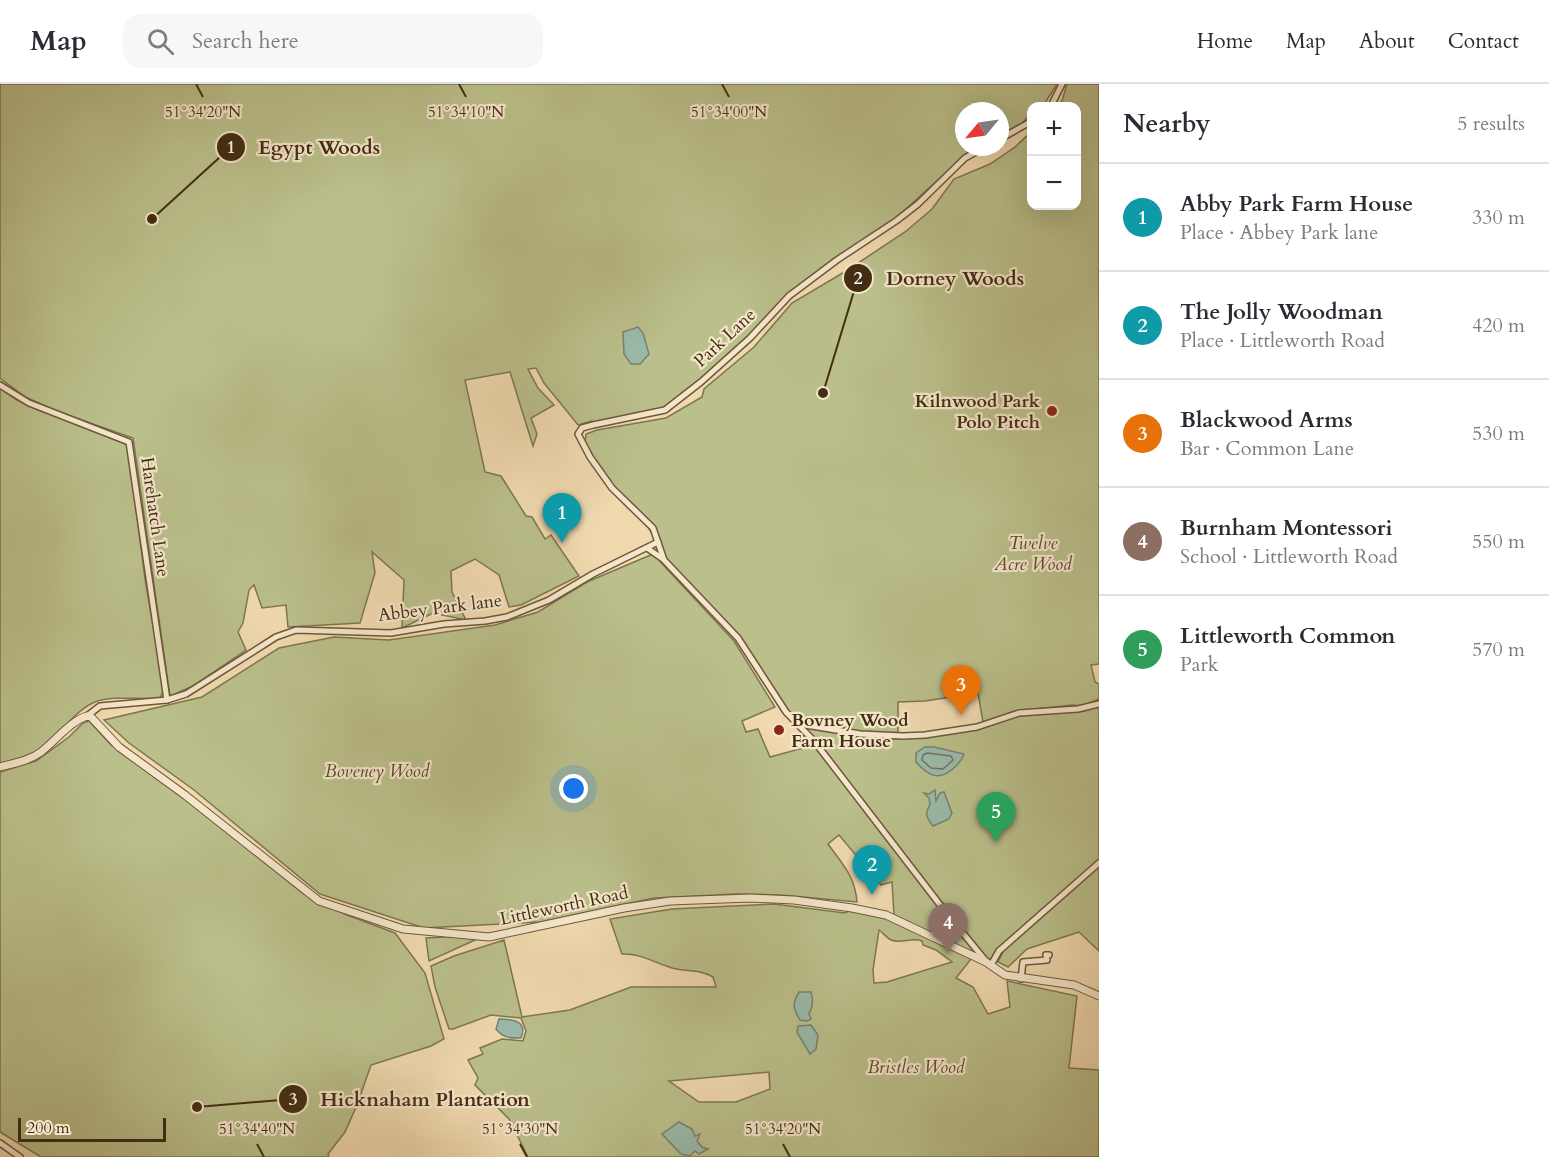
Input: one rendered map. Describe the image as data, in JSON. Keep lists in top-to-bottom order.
{
  "streets": {
    "street": [
      "Park Lane",
      "Harehatch Lane",
      "Abbey Park lane",
      "Littleworth Road"
    ]
  },
  "crossings": [
    ["Park Lane", "Abbey Park lane"],
    ["Harehatch Lane", "Abbey Park lane"],
    ["Abbey Park lane", "Littleworth Road"]
  ],
  "parks": ["Twelve Acre Wood", "Boveney Wood", "Bristles Wood"],
  "places": [
    "Egypt Woods",
    "Dorney Woods",
    "Kilnwood Park Polo Pitch",
    "Bovney Wood Farm House",
    "Hicknaham Plantation"
  ],
  "scale_bar": "200 m",
  "north": "bottom left",
  "page": {
    "header": "Map",
    "search": "Search here",
    "nav": [
      "Home",
      "Map",
      "About",
      "Contact"
    ],
    "heading": ["Nearby", "5 results"],
    "map_buttons": ["+", "−"],
    "list": [
      {
        "mark": "1",
        "name": "Abby Park Farm House",
        "note": "Place · Abbey Park lane",
        "value": "330 m"
      },
      {
        "mark": "2",
        "name": "The Jolly Woodman",
        "note": "Place · Littleworth Road",
        "value": "420 m"
      },
      {
        "mark": "3",
        "name": "Blackwood Arms",
        "note": "Bar · Common Lane",
        "value": "530 m"
      },
      {
        "mark": "4",
        "name": "Burnham Montessori",
        "note": "School · Littleworth Road",
        "value": "550 m"
      },
      {
        "mark": "5",
        "name": "Littleworth Common",
        "note": "Park",
        "value": "570 m"
      }
    ],
    "pins": [
      "1",
      "3",
      "5",
      "2",
      "4"
    ],
    "scale": "200 m"
  },
  "coordinates": [
    "51°34'20\"N",
    "51°34'10\"N",
    "51°34'00\"N",
    "51°34'40\"N",
    "51°34'30\"N"
  ]
}
